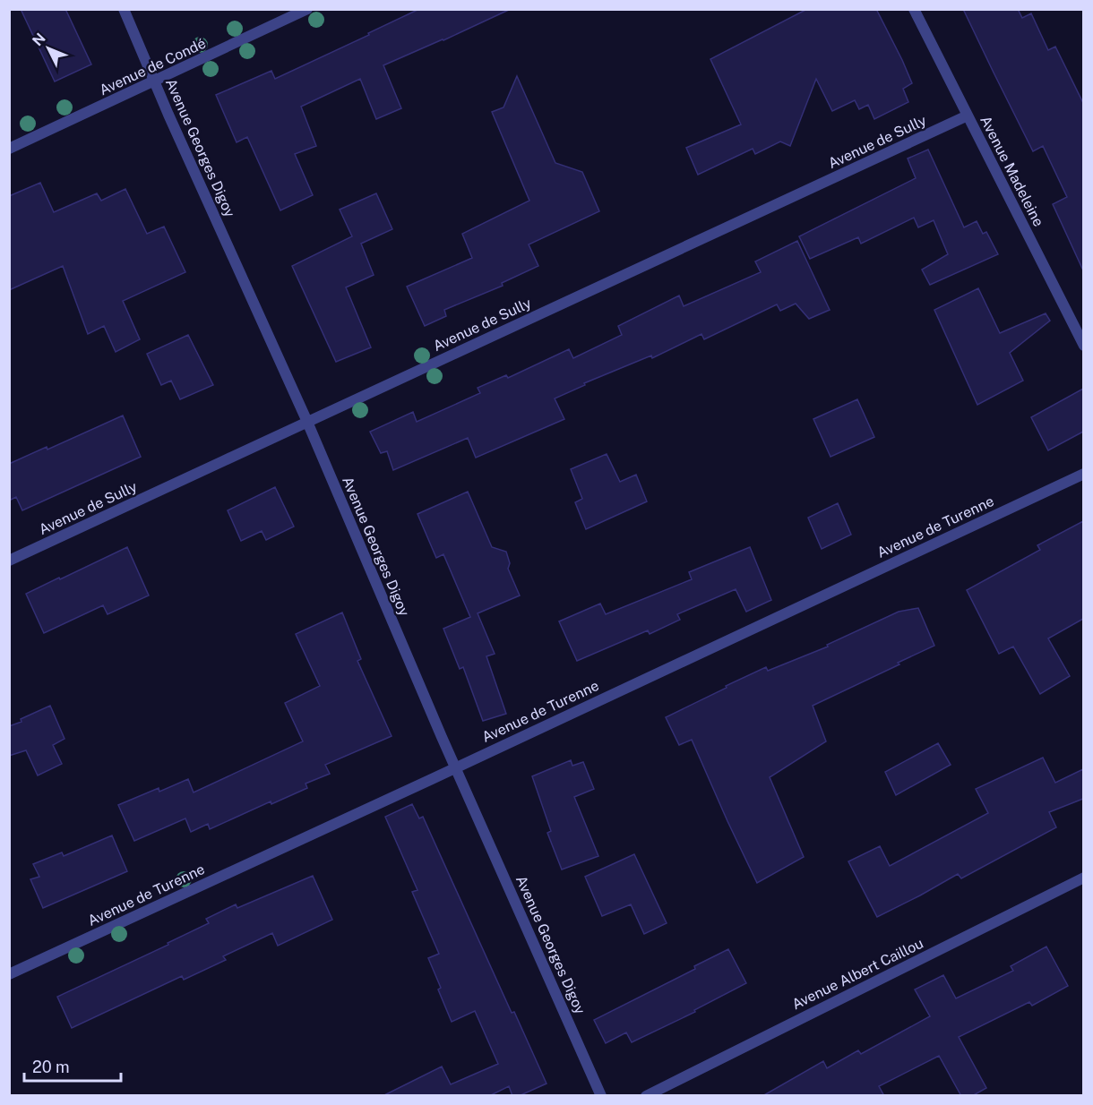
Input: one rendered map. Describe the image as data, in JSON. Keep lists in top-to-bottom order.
{
  "streets": {
    "street": [
      "Avenue de Condé",
      "Avenue de Sully",
      "Avenue Georges Digoy",
      "Avenue Madeleine",
      "Avenue de Turenne",
      "Avenue Albert Caillou"
    ]
  },
  "crossings": [
    ["Avenue de Condé", "Avenue Georges Digoy"],
    ["Avenue de Sully", "Avenue Georges Digoy"],
    ["Avenue de Sully", "Avenue Madeleine"],
    ["Avenue Georges Digoy", "Avenue de Turenne"]
  ],
  "scale_bar": "20 m",
  "north": "top left"
}
